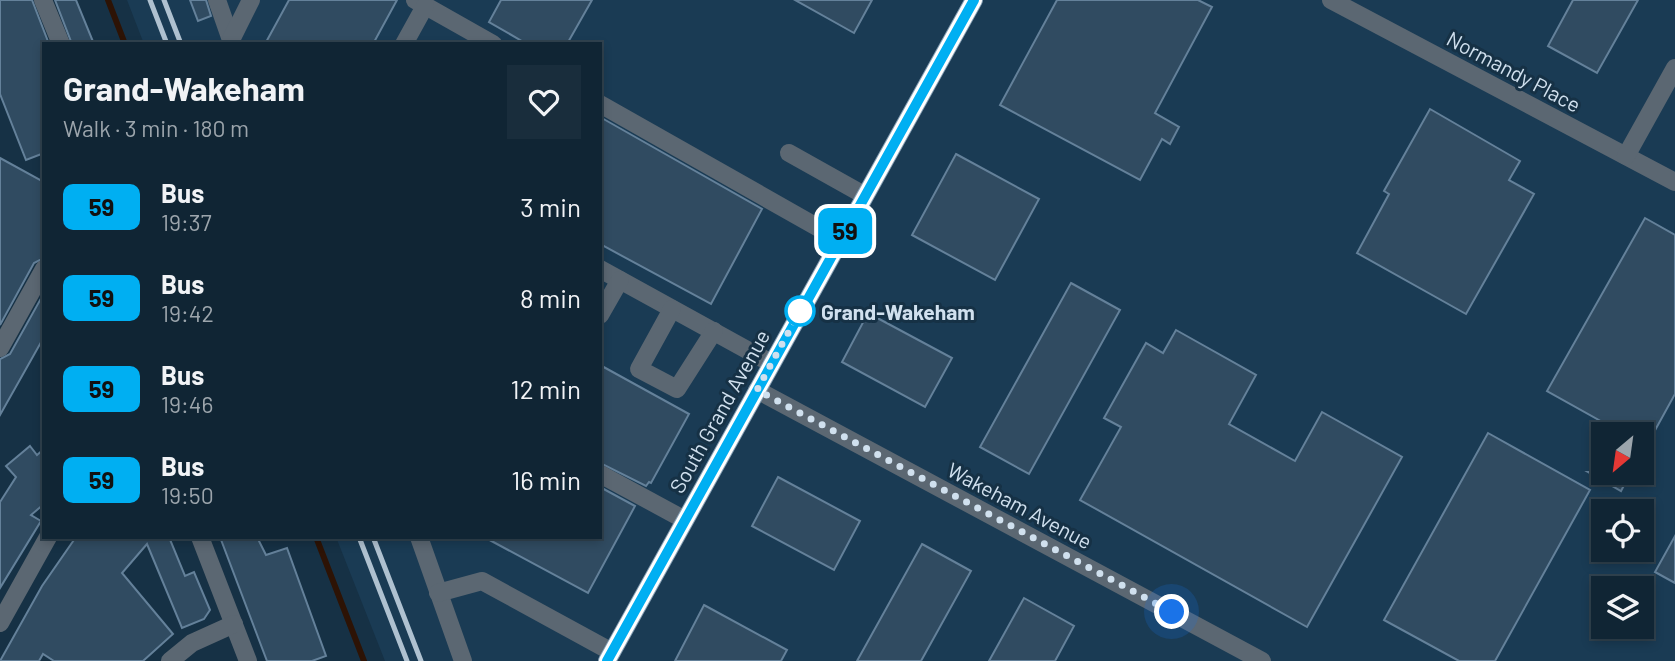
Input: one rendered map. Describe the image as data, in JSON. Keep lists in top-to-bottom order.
{
  "streets": {
    "main road": ["South Grand Avenue"],
    "street": ["Normandy Place", "Wakeham Avenue"]
  },
  "crossings": [
    ["South Grand Avenue", "Wakeham Avenue"]
  ],
  "places": ["Grand-Wakeham"],
  "lines": ["bus line 59"],
  "north": "bottom left",
  "page": {
    "on_map": "59",
    "heading": ["Grand-Wakeham", "Walk · 3 min · 180 m"],
    "list": [
      {
        "mark": "59",
        "name": "Bus",
        "note": "19:37",
        "value": "3 min"
      },
      {
        "mark": "59",
        "name": "Bus",
        "note": "19:42",
        "value": "8 min"
      },
      {
        "mark": "59",
        "name": "Bus",
        "note": "19:46",
        "value": "12 min"
      },
      {
        "mark": "59",
        "name": "Bus",
        "note": "19:50",
        "value": "16 min"
      }
    ]
  }
}
